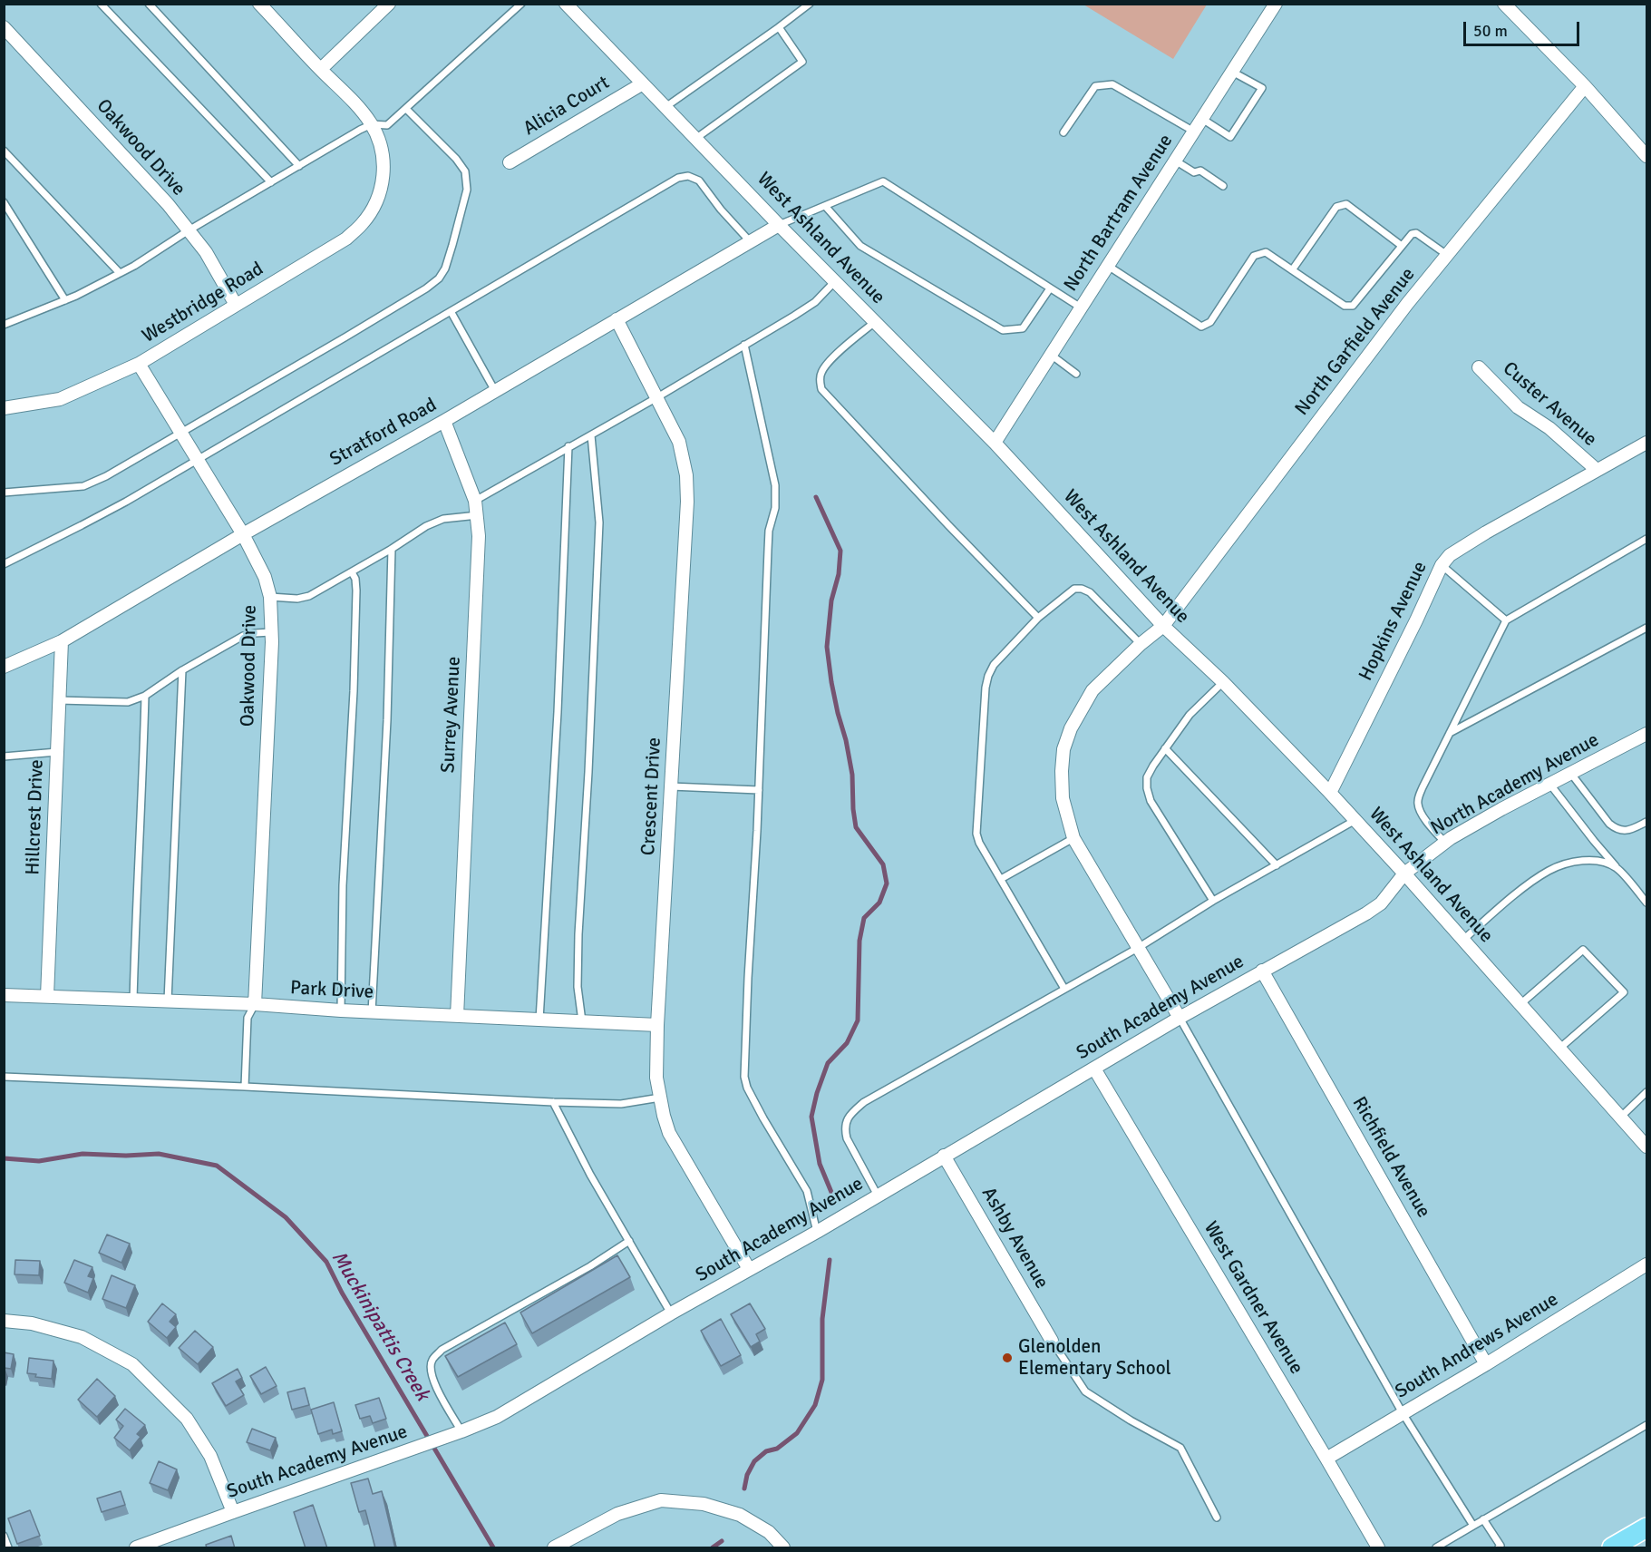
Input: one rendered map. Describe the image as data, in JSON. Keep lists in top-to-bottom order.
{
  "streets": {
    "street": [
      "Alicia Court",
      "Oakwood Drive",
      "North Bartram Avenue",
      "West Ashland Avenue",
      "Westbridge Road",
      "North Garfield Avenue",
      "Custer Avenue",
      "Stratford Road",
      "Hopkins Avenue",
      "Surrey Avenue",
      "North Academy Avenue",
      "Crescent Drive",
      "Hillcrest Drive",
      "Park Drive",
      "South Academy Avenue",
      "Richfield Avenue",
      "Ashby Avenue",
      "West Gardner Avenue",
      "South Andrews Avenue"
    ]
  },
  "crossings": [
    ["Alicia Court", "West Ashland Avenue"],
    ["Oakwood Drive", "Westbridge Road"],
    ["Oakwood Drive", "Stratford Road"],
    ["Oakwood Drive", "Park Drive"],
    ["North Bartram Avenue", "West Ashland Avenue"],
    ["West Ashland Avenue", "North Garfield Avenue"],
    ["West Ashland Avenue", "Stratford Road"],
    ["West Ashland Avenue", "Hopkins Avenue"],
    ["West Ashland Avenue", "North Academy Avenue"],
    ["West Ashland Avenue", "South Academy Avenue"],
    ["North Garfield Avenue", "South Academy Avenue"],
    ["Custer Avenue", "Hopkins Avenue"],
    ["Stratford Road", "Surrey Avenue"],
    ["Stratford Road", "Crescent Drive"],
    ["Stratford Road", "Hillcrest Drive"],
    ["Surrey Avenue", "Park Drive"],
    ["North Academy Avenue", "South Academy Avenue"],
    ["Crescent Drive", "Park Drive"],
    ["Crescent Drive", "South Academy Avenue"],
    ["Hillcrest Drive", "Park Drive"],
    ["South Academy Avenue", "Richfield Avenue"],
    ["South Academy Avenue", "Ashby Avenue"],
    ["South Academy Avenue", "West Gardner Avenue"],
    ["Richfield Avenue", "South Andrews Avenue"],
    ["West Gardner Avenue", "South Andrews Avenue"]
  ],
  "water": ["Muckinipattis Creek"],
  "places": ["Glenolden Elementary School"],
  "scale_bar": "50 m"
}
